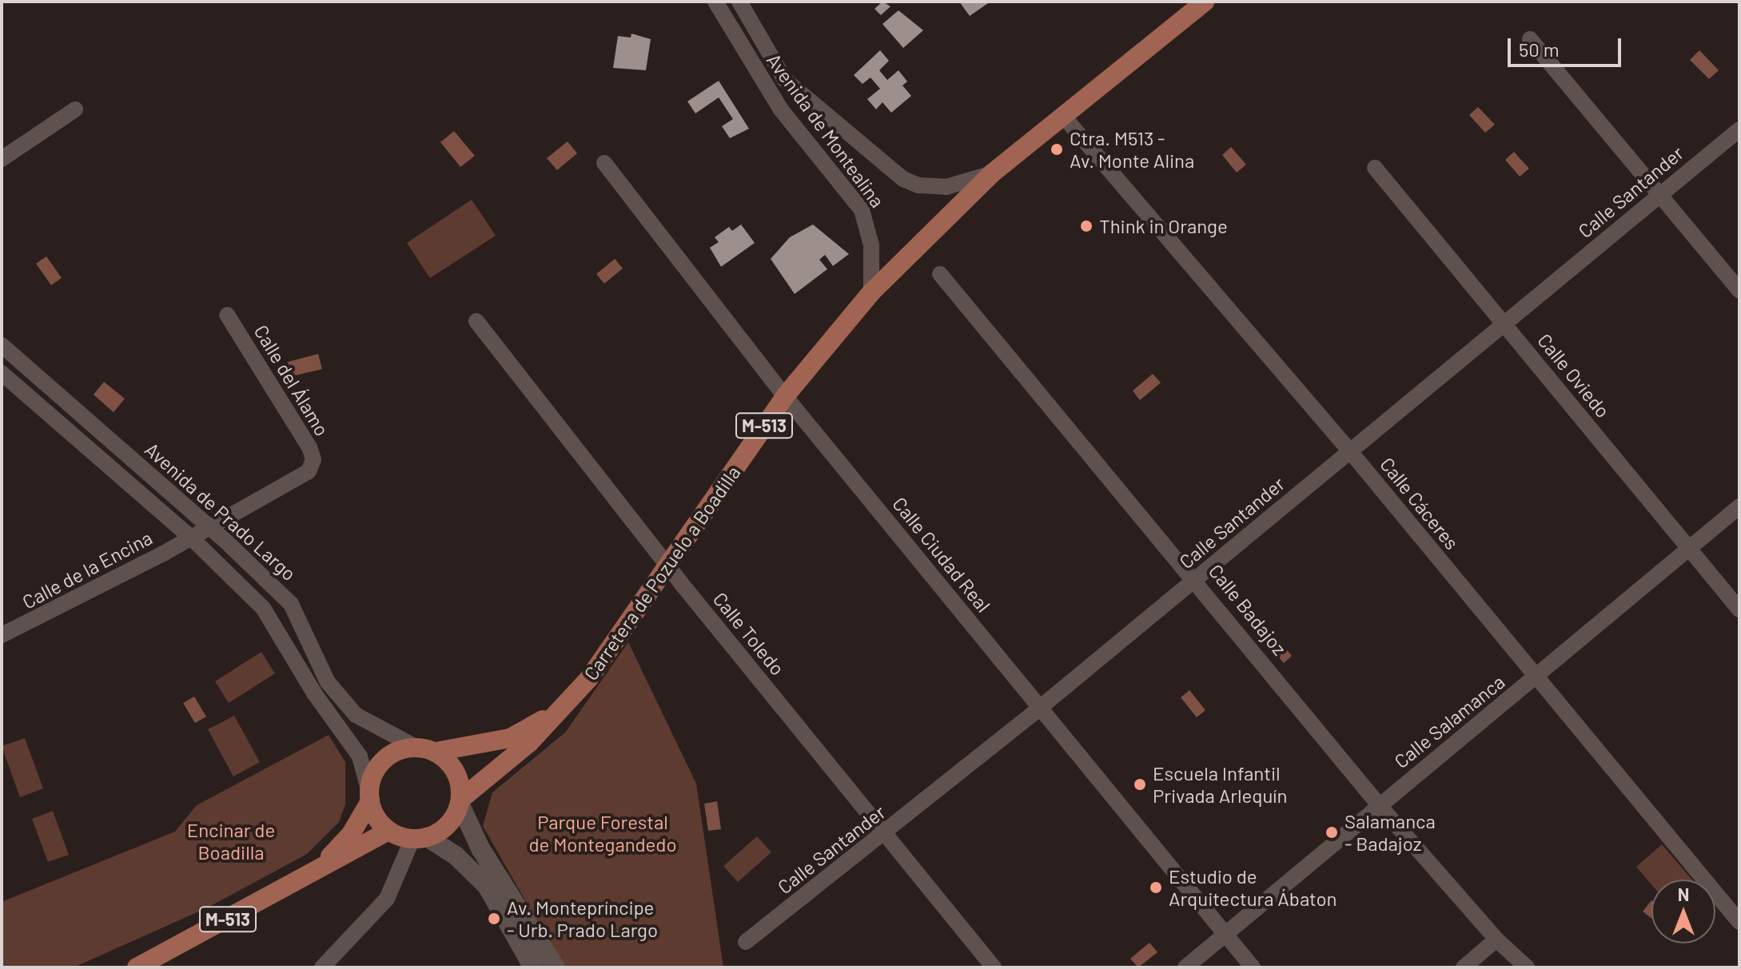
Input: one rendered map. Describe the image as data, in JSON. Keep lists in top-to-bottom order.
{
  "streets": {
    "main road": ["M-513", "Carretera de Pozuelo a Boadilla"],
    "street": [
      "Avenida de Montealina",
      "Calle Santander",
      "Calle Oviedo",
      "Calle del Álamo",
      "Calle Cáceres",
      "Avenida de Prado Largo",
      "Calle Ciudad Real",
      "Calle de la Encina",
      "Calle Badajoz",
      "Calle Toledo",
      "Calle Salamanca"
    ]
  },
  "crossings": [
    ["Avenida de Montealina", "Carretera de Pozuelo a Boadilla"],
    ["Calle Santander", "Calle Oviedo"],
    ["Calle Santander", "Calle Cáceres"],
    ["Calle Santander", "Calle Ciudad Real"],
    ["Calle Santander", "Calle Badajoz"],
    ["Calle Santander", "Calle Toledo"],
    ["Calle Oviedo", "Calle Salamanca"],
    ["Calle del Álamo", "Avenida de Prado Largo"],
    ["Calle del Álamo", "Calle de la Encina"],
    ["M-513", "Avenida de Prado Largo"],
    ["M-513", "Carretera de Pozuelo a Boadilla"],
    ["Calle Cáceres", "Carretera de Pozuelo a Boadilla"],
    ["Calle Cáceres", "Calle Salamanca"],
    ["Avenida de Prado Largo", "Calle de la Encina"],
    ["Avenida de Prado Largo", "Carretera de Pozuelo a Boadilla"],
    ["Calle Ciudad Real", "Carretera de Pozuelo a Boadilla"],
    ["Calle Ciudad Real", "Calle Salamanca"],
    ["Carretera de Pozuelo a Boadilla", "Calle Toledo"],
    ["Calle Badajoz", "Calle Salamanca"]
  ],
  "parks": ["Parque Forestal de Montegandedo", "Encinar de Boadilla"],
  "places": [
    "Ctra. M513 - Av. Monte Alina",
    "Think in Orange",
    "Escuela Infantil Privada Arlequín",
    "Salamanca - Badajoz",
    "Estudio de Arquitectura Ábaton",
    "Av. Montepríncipe - Urb. Prado Largo"
  ],
  "scale_bar": "50 m",
  "north": "top"
}
